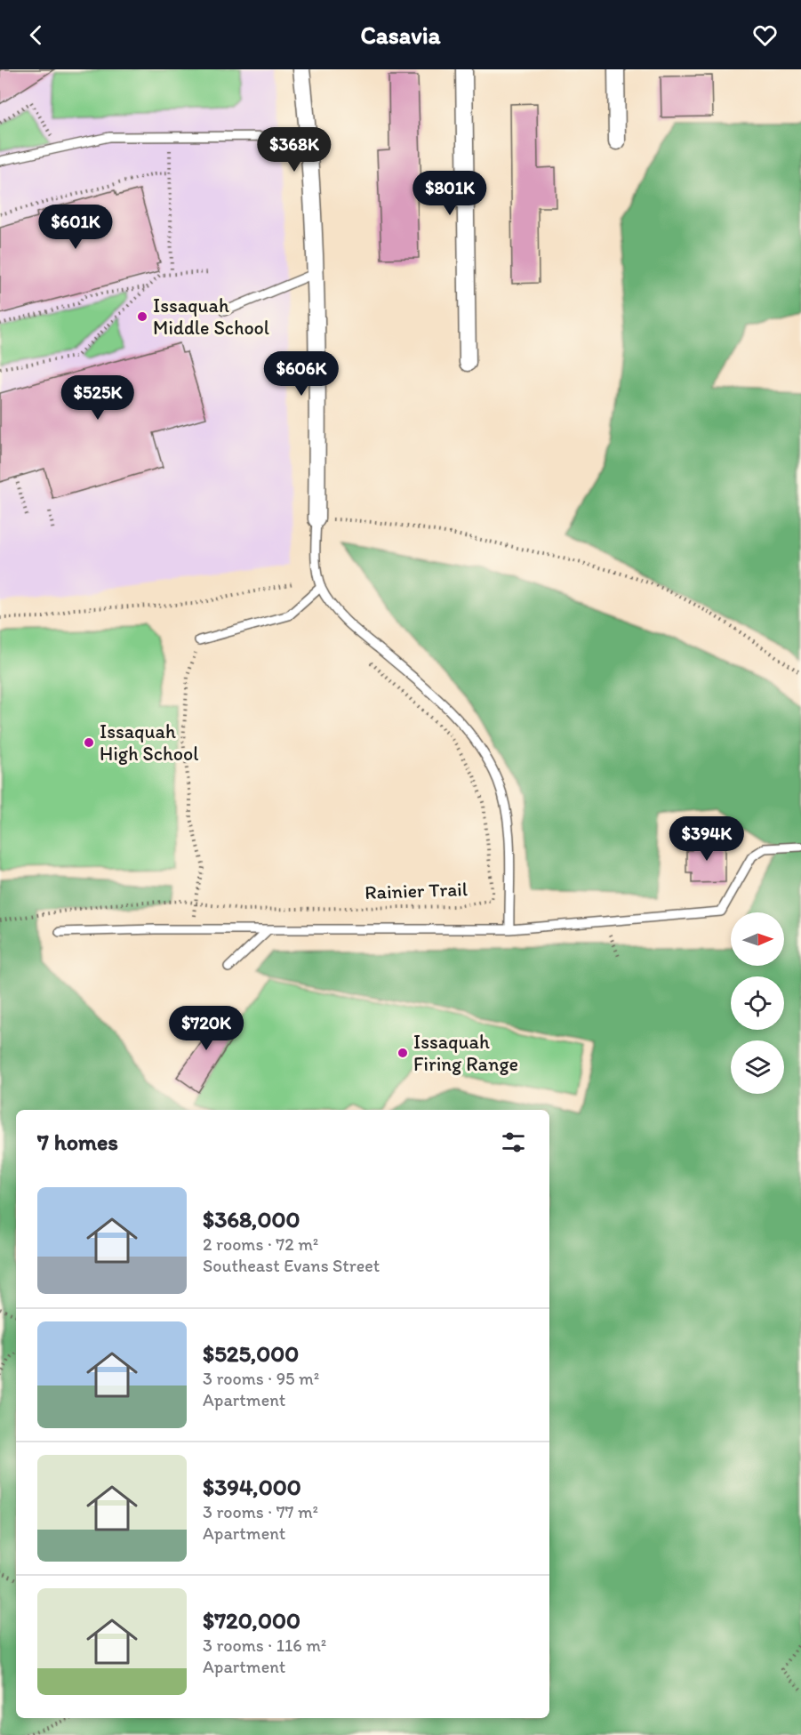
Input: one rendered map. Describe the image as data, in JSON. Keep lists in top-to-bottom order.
{
  "streets": {
    "path": ["Rainier Trail"]
  },
  "places": ["Issaquah Middle School", "Issaquah High School", "Issaquah Firing Range"],
  "north": "right",
  "page": {
    "header": "Casavia",
    "price": [
      "$368K",
      "$801K",
      "$601K",
      "$606K",
      "$525K",
      "$394K",
      "$720K"
    ],
    "heading": "7 homes",
    "list": [
      {
        "name": "$368,000",
        "note": "2 rooms · 72 m² · Southeast Evans Street"
      },
      {
        "name": "$525,000",
        "note": "3 rooms · 95 m² · Apartment"
      },
      {
        "name": "$394,000",
        "note": "3 rooms · 77 m² · Apartment"
      },
      {
        "name": "$720,000",
        "note": "3 rooms · 116 m² · Apartment"
      }
    ]
  }
}
